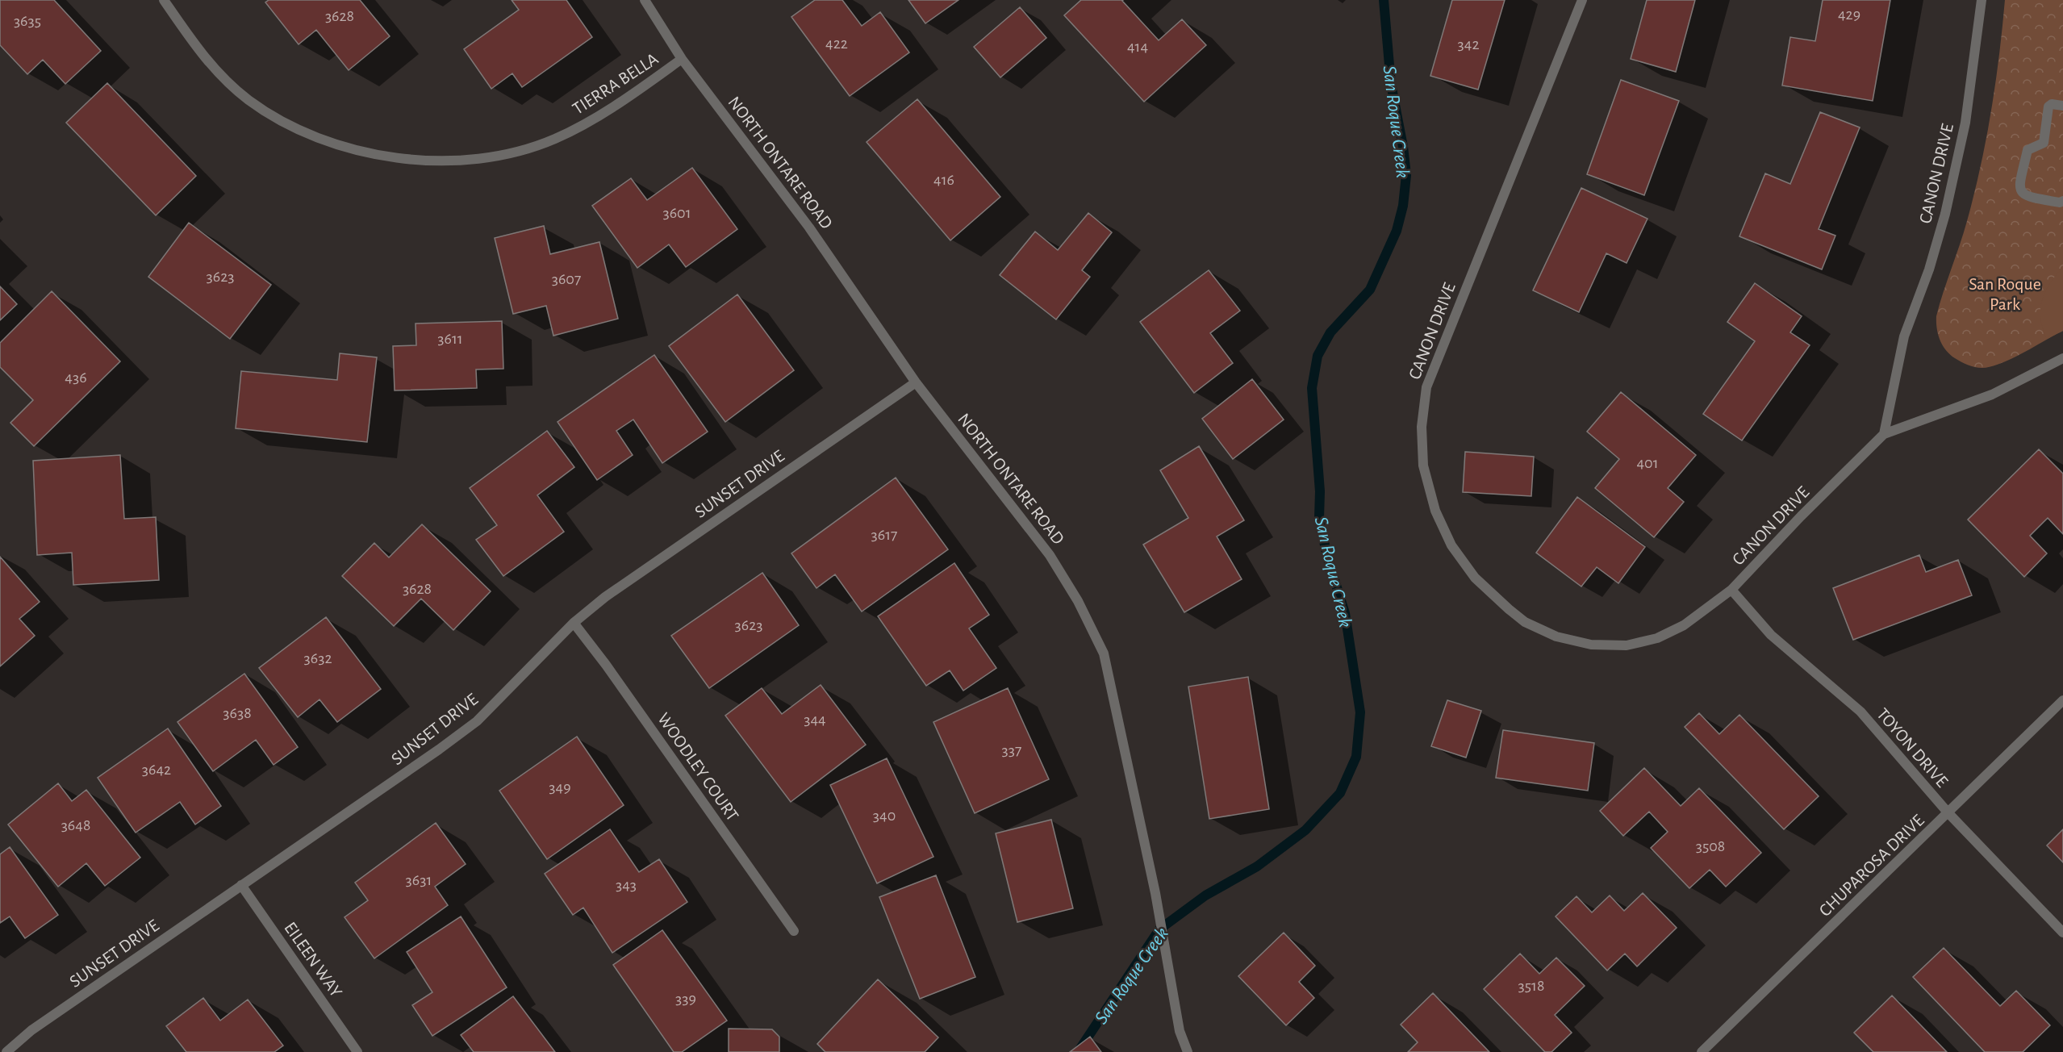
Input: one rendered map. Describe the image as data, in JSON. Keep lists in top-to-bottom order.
{
  "streets": {
    "street": [
      "TIERRA BELLA",
      "NORTH ONTARE ROAD",
      "CANON DRIVE",
      "SUNSET DRIVE",
      "TOYON DRIVE",
      "WOODLEY COURT",
      "CHUPAROSA DRIVE",
      "EILEEN WAY"
    ]
  },
  "crossings": [
    ["TIERRA BELLA", "NORTH ONTARE ROAD"],
    ["NORTH ONTARE ROAD", "SUNSET DRIVE"],
    ["CANON DRIVE", "TOYON DRIVE"],
    ["SUNSET DRIVE", "WOODLEY COURT"],
    ["SUNSET DRIVE", "EILEEN WAY"],
    ["TOYON DRIVE", "CHUPAROSA DRIVE"]
  ],
  "water": ["San Roque Creek"],
  "parks": ["San Roque Park"],
  "house_numbers": [
    "429",
    "3628",
    "3635",
    "422",
    "342",
    "414",
    "416",
    "3601",
    "3623",
    "3607",
    "3611",
    "436",
    "401",
    "3617",
    "3628",
    "3623",
    "3632",
    "3638",
    "344",
    "337",
    "3642",
    "349",
    "340",
    "3648",
    "3508",
    "3631",
    "343",
    "3518",
    "339"
  ]
}
